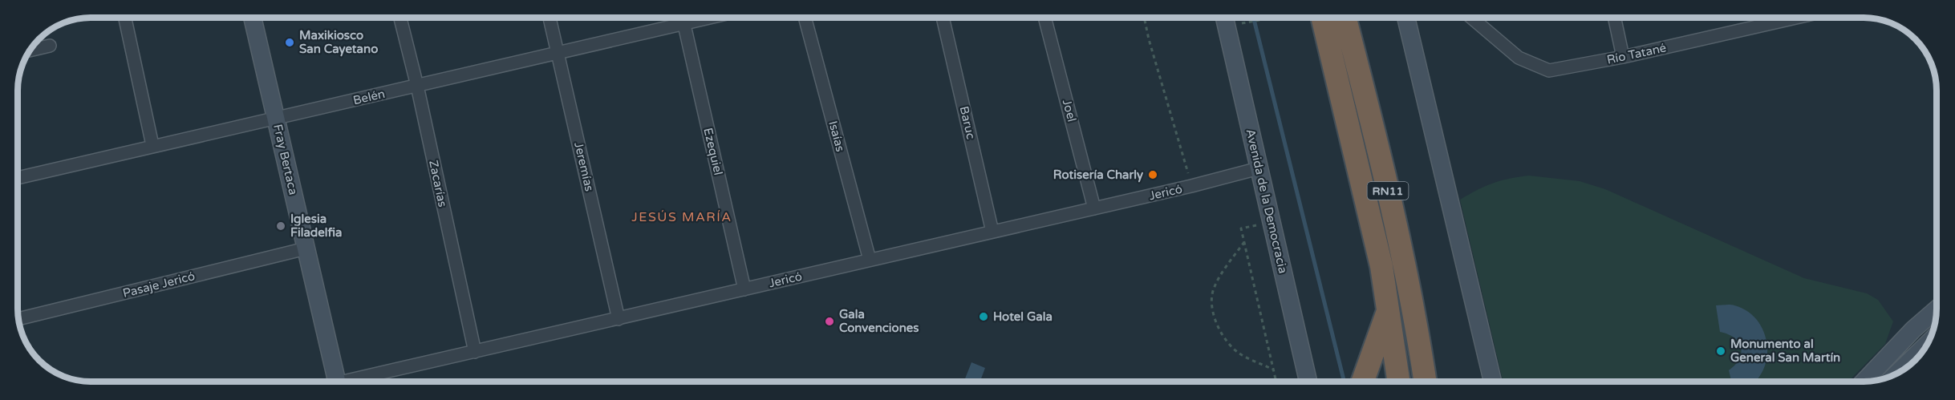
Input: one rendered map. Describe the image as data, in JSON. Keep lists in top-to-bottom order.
{
  "streets": {
    "highway": ["RN11"],
    "street": [
      "Río Tatané",
      "Belén",
      "Joel",
      "Baruc",
      "Isaías",
      "Ezequiel",
      "Fray Bertaca",
      "Jeremías",
      "Zacarías",
      "Jericó",
      "Avenida de la Democracia",
      "Pasaje Jericó"
    ]
  },
  "crossings": [
    ["Belén", "Ezequiel"],
    ["Belén", "Fray Bertaca"],
    ["Belén", "Jeremías"],
    ["Belén", "Zacarías"],
    ["Joel", "Jericó"],
    ["Baruc", "Jericó"],
    ["Isaías", "Jericó"],
    ["Ezequiel", "Jericó"],
    ["Fray Bertaca", "Pasaje Jericó"],
    ["Jeremías", "Jericó"],
    ["Zacarías", "Jericó"],
    ["Jericó", "Avenida de la Democracia"]
  ],
  "districts": ["JESÚS MARÍA"],
  "places": [
    "Maxikiosco San Cayetano",
    "Rotisería Charly",
    "Iglesia Filadelfia",
    "Hotel Gala",
    "Gala Convenciones",
    "Monumento al General San Martín"
  ]
}
